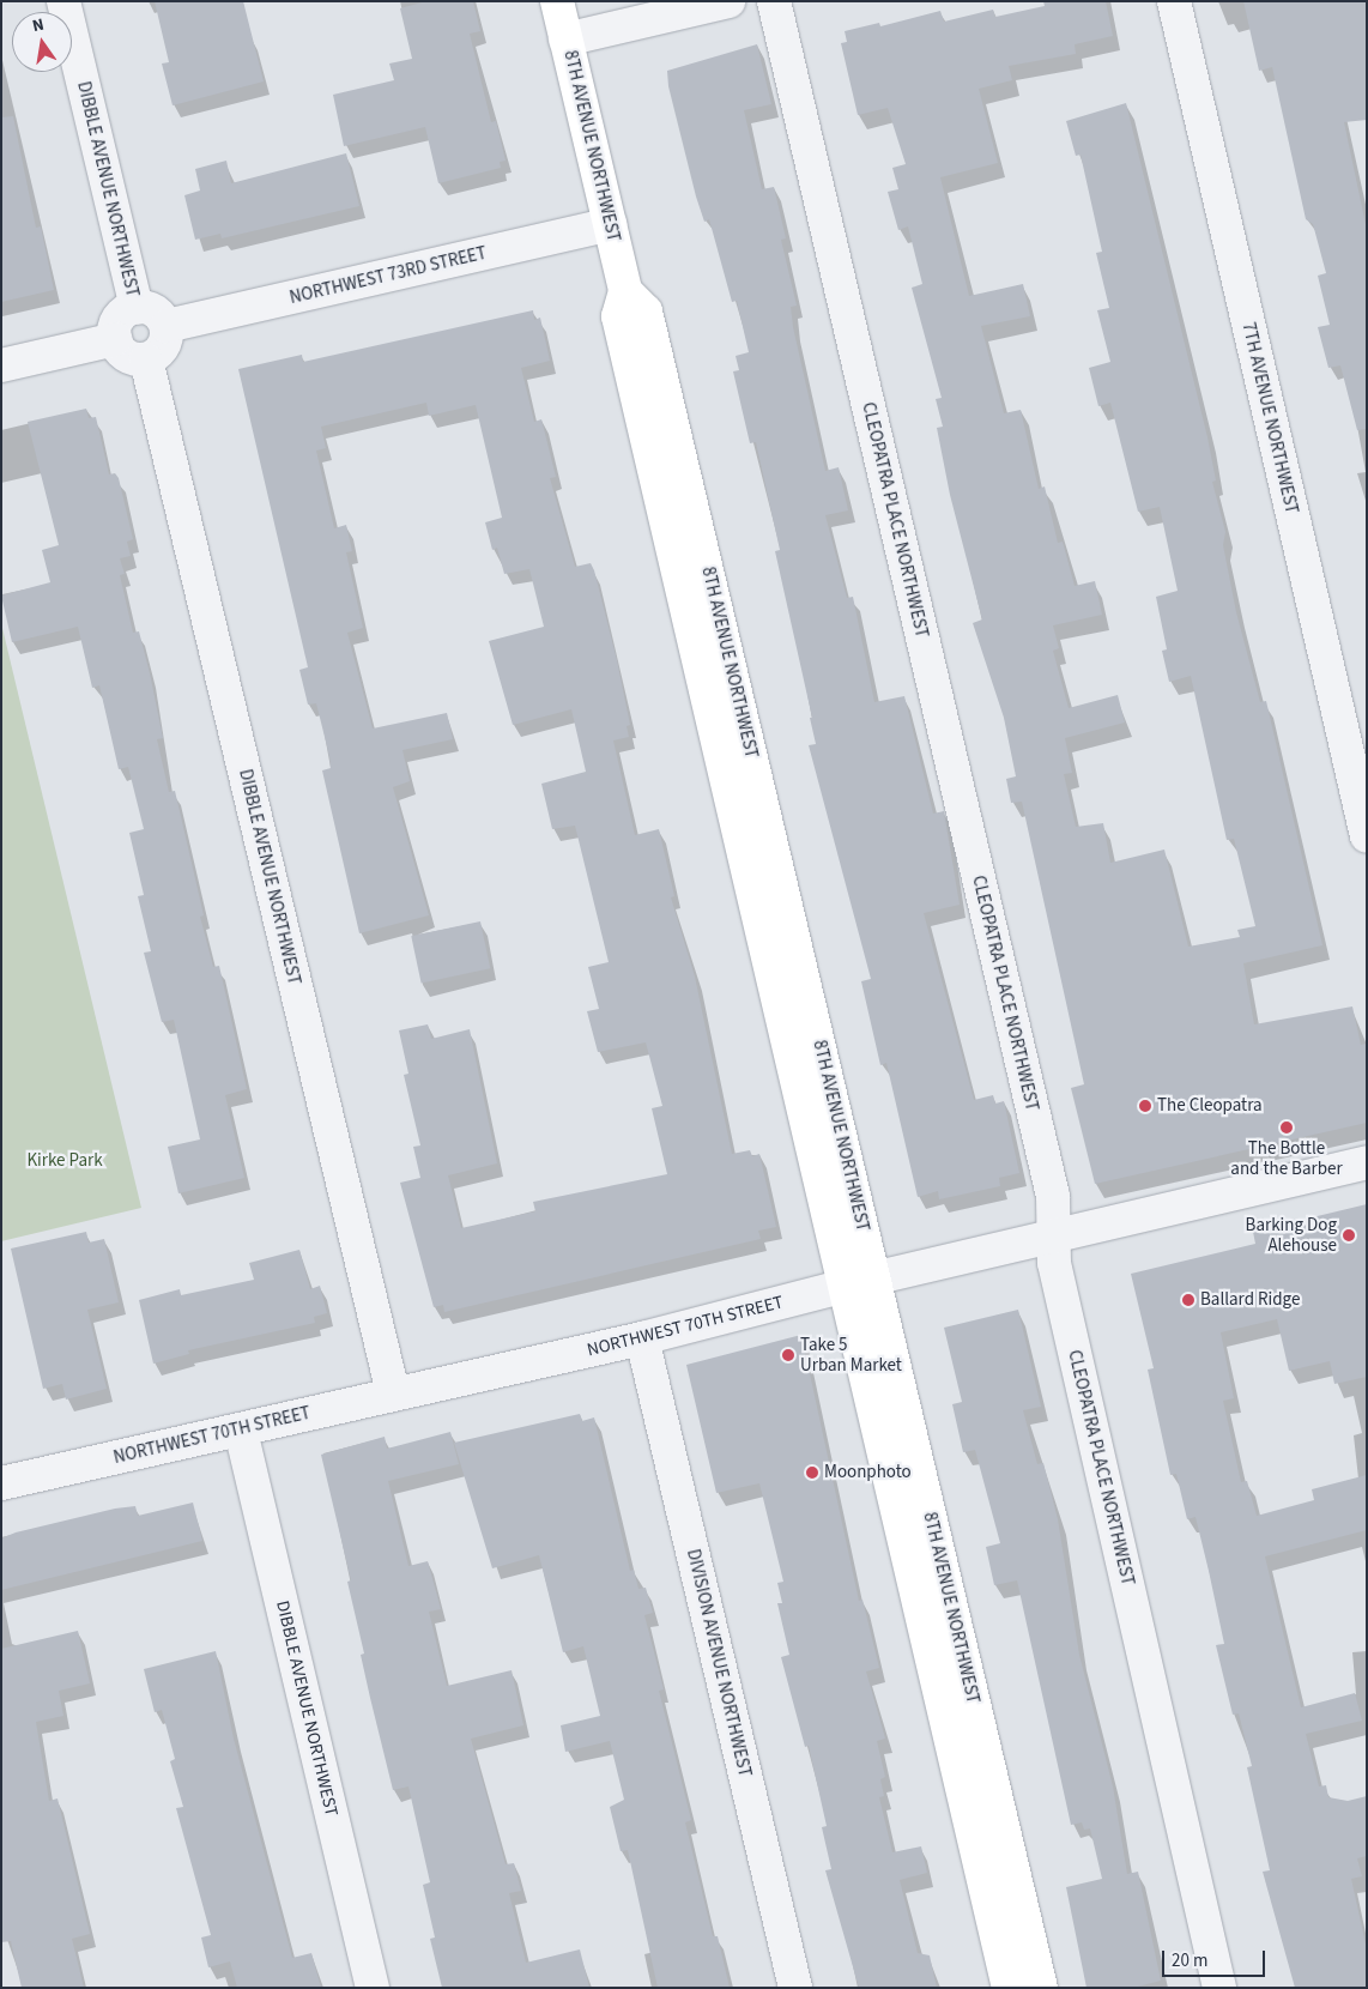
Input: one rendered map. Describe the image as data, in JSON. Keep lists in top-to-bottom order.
{
  "streets": {
    "main road": ["8TH AVENUE NORTHWEST"],
    "street": [
      "DIBBLE AVENUE NORTHWEST",
      "NORTHWEST 73RD STREET",
      "7TH AVENUE NORTHWEST",
      "CLEOPATRA PLACE NORTHWEST",
      "NORTHWEST 70TH STREET",
      "DIVISION AVENUE NORTHWEST"
    ]
  },
  "crossings": [
    ["8TH AVENUE NORTHWEST", "NORTHWEST 73RD STREET"],
    ["8TH AVENUE NORTHWEST", "NORTHWEST 70TH STREET"],
    ["DIBBLE AVENUE NORTHWEST", "NORTHWEST 73RD STREET"],
    ["DIBBLE AVENUE NORTHWEST", "NORTHWEST 70TH STREET"],
    ["CLEOPATRA PLACE NORTHWEST", "NORTHWEST 70TH STREET"],
    ["NORTHWEST 70TH STREET", "DIVISION AVENUE NORTHWEST"]
  ],
  "parks": ["Kirke Park"],
  "places": [
    "The Cleopatra",
    "The Bottle and the Barber",
    "Barking Dog Alehouse",
    "Ballard Ridge",
    "Take 5 Urban Market",
    "Moonphoto"
  ],
  "scale_bar": "20 m",
  "north": "top"
}
